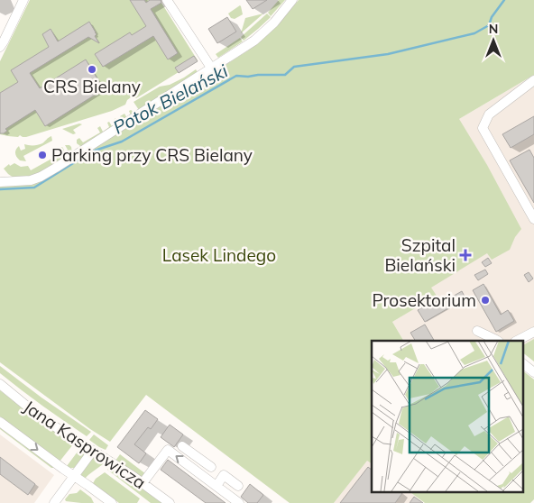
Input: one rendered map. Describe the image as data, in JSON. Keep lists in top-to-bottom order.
{
  "streets": {
    "street": ["Jana Kasprowicza"]
  },
  "water": ["Potok Bielański"],
  "parks": ["Lasek Lindego"],
  "places": {
    "other": ["CRS Bielany", "Parking przy CRS Bielany", "Prosektorium"],
    "health": ["Szpital Bielański"]
  },
  "north": "top"
}
